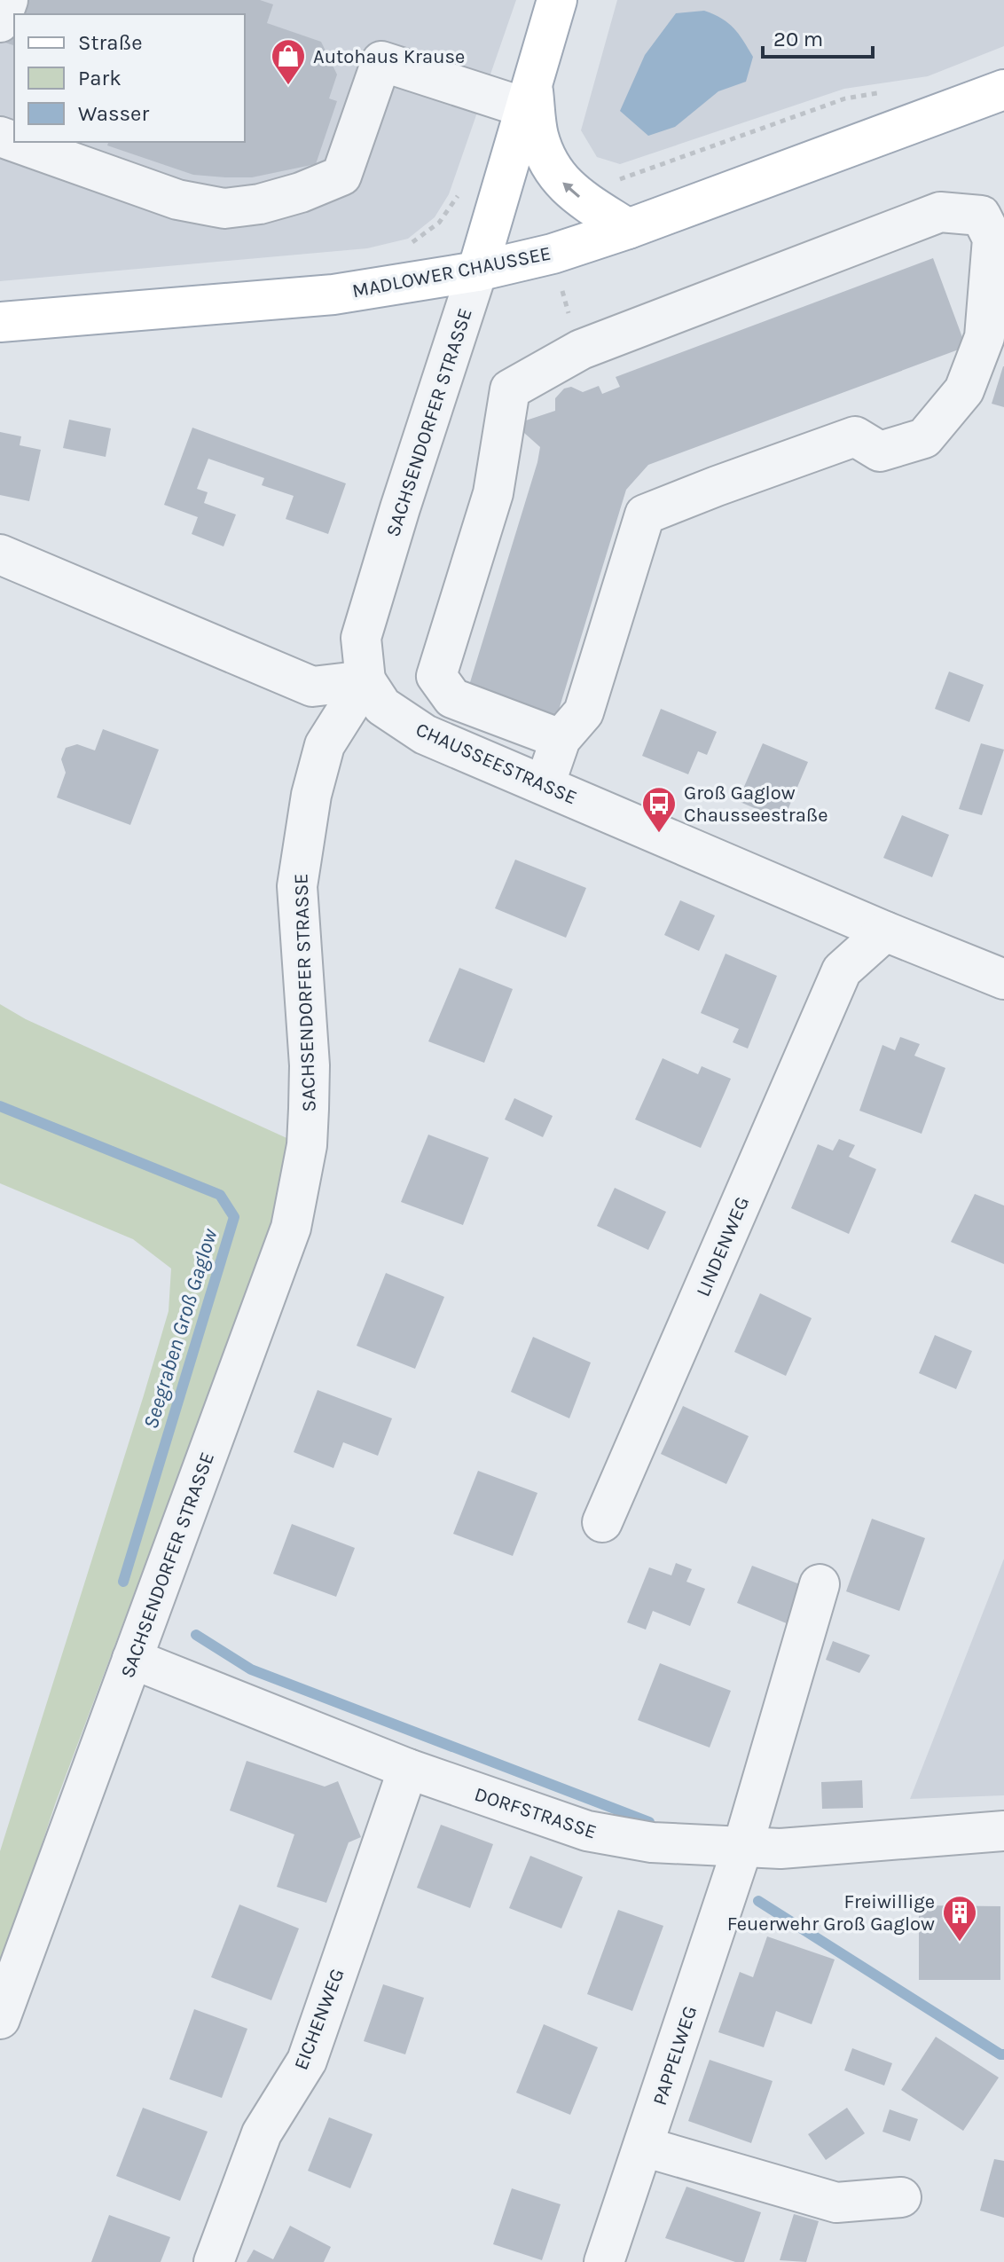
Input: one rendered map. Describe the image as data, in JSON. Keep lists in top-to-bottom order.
{
  "streets": {
    "main road": ["MADLOWER CHAUSSEE", "SACHSENDORFER STRASSE"],
    "street": [
      "CHAUSSEESTRASSE",
      "LINDENWEG",
      "DORFSTRASSE",
      "EICHENWEG",
      "PAPPELWEG"
    ]
  },
  "crossings": [
    ["MADLOWER CHAUSSEE", "SACHSENDORFER STRASSE"],
    ["SACHSENDORFER STRASSE", "CHAUSSEESTRASSE"],
    ["SACHSENDORFER STRASSE", "DORFSTRASSE"],
    ["CHAUSSEESTRASSE", "LINDENWEG"],
    ["DORFSTRASSE", "EICHENWEG"],
    ["DORFSTRASSE", "PAPPELWEG"]
  ],
  "water": ["Seegraben Groß Gaglow"],
  "places": {
    "shop": ["Autohaus Krause"],
    "bus stop": ["Groß Gaglow Chausseestraße"],
    "building": ["Freiwillige Feuerwehr Groß Gaglow"]
  },
  "legend": ["Straße", "Park", "Wasser"],
  "scale_bar": "20 m"
}
